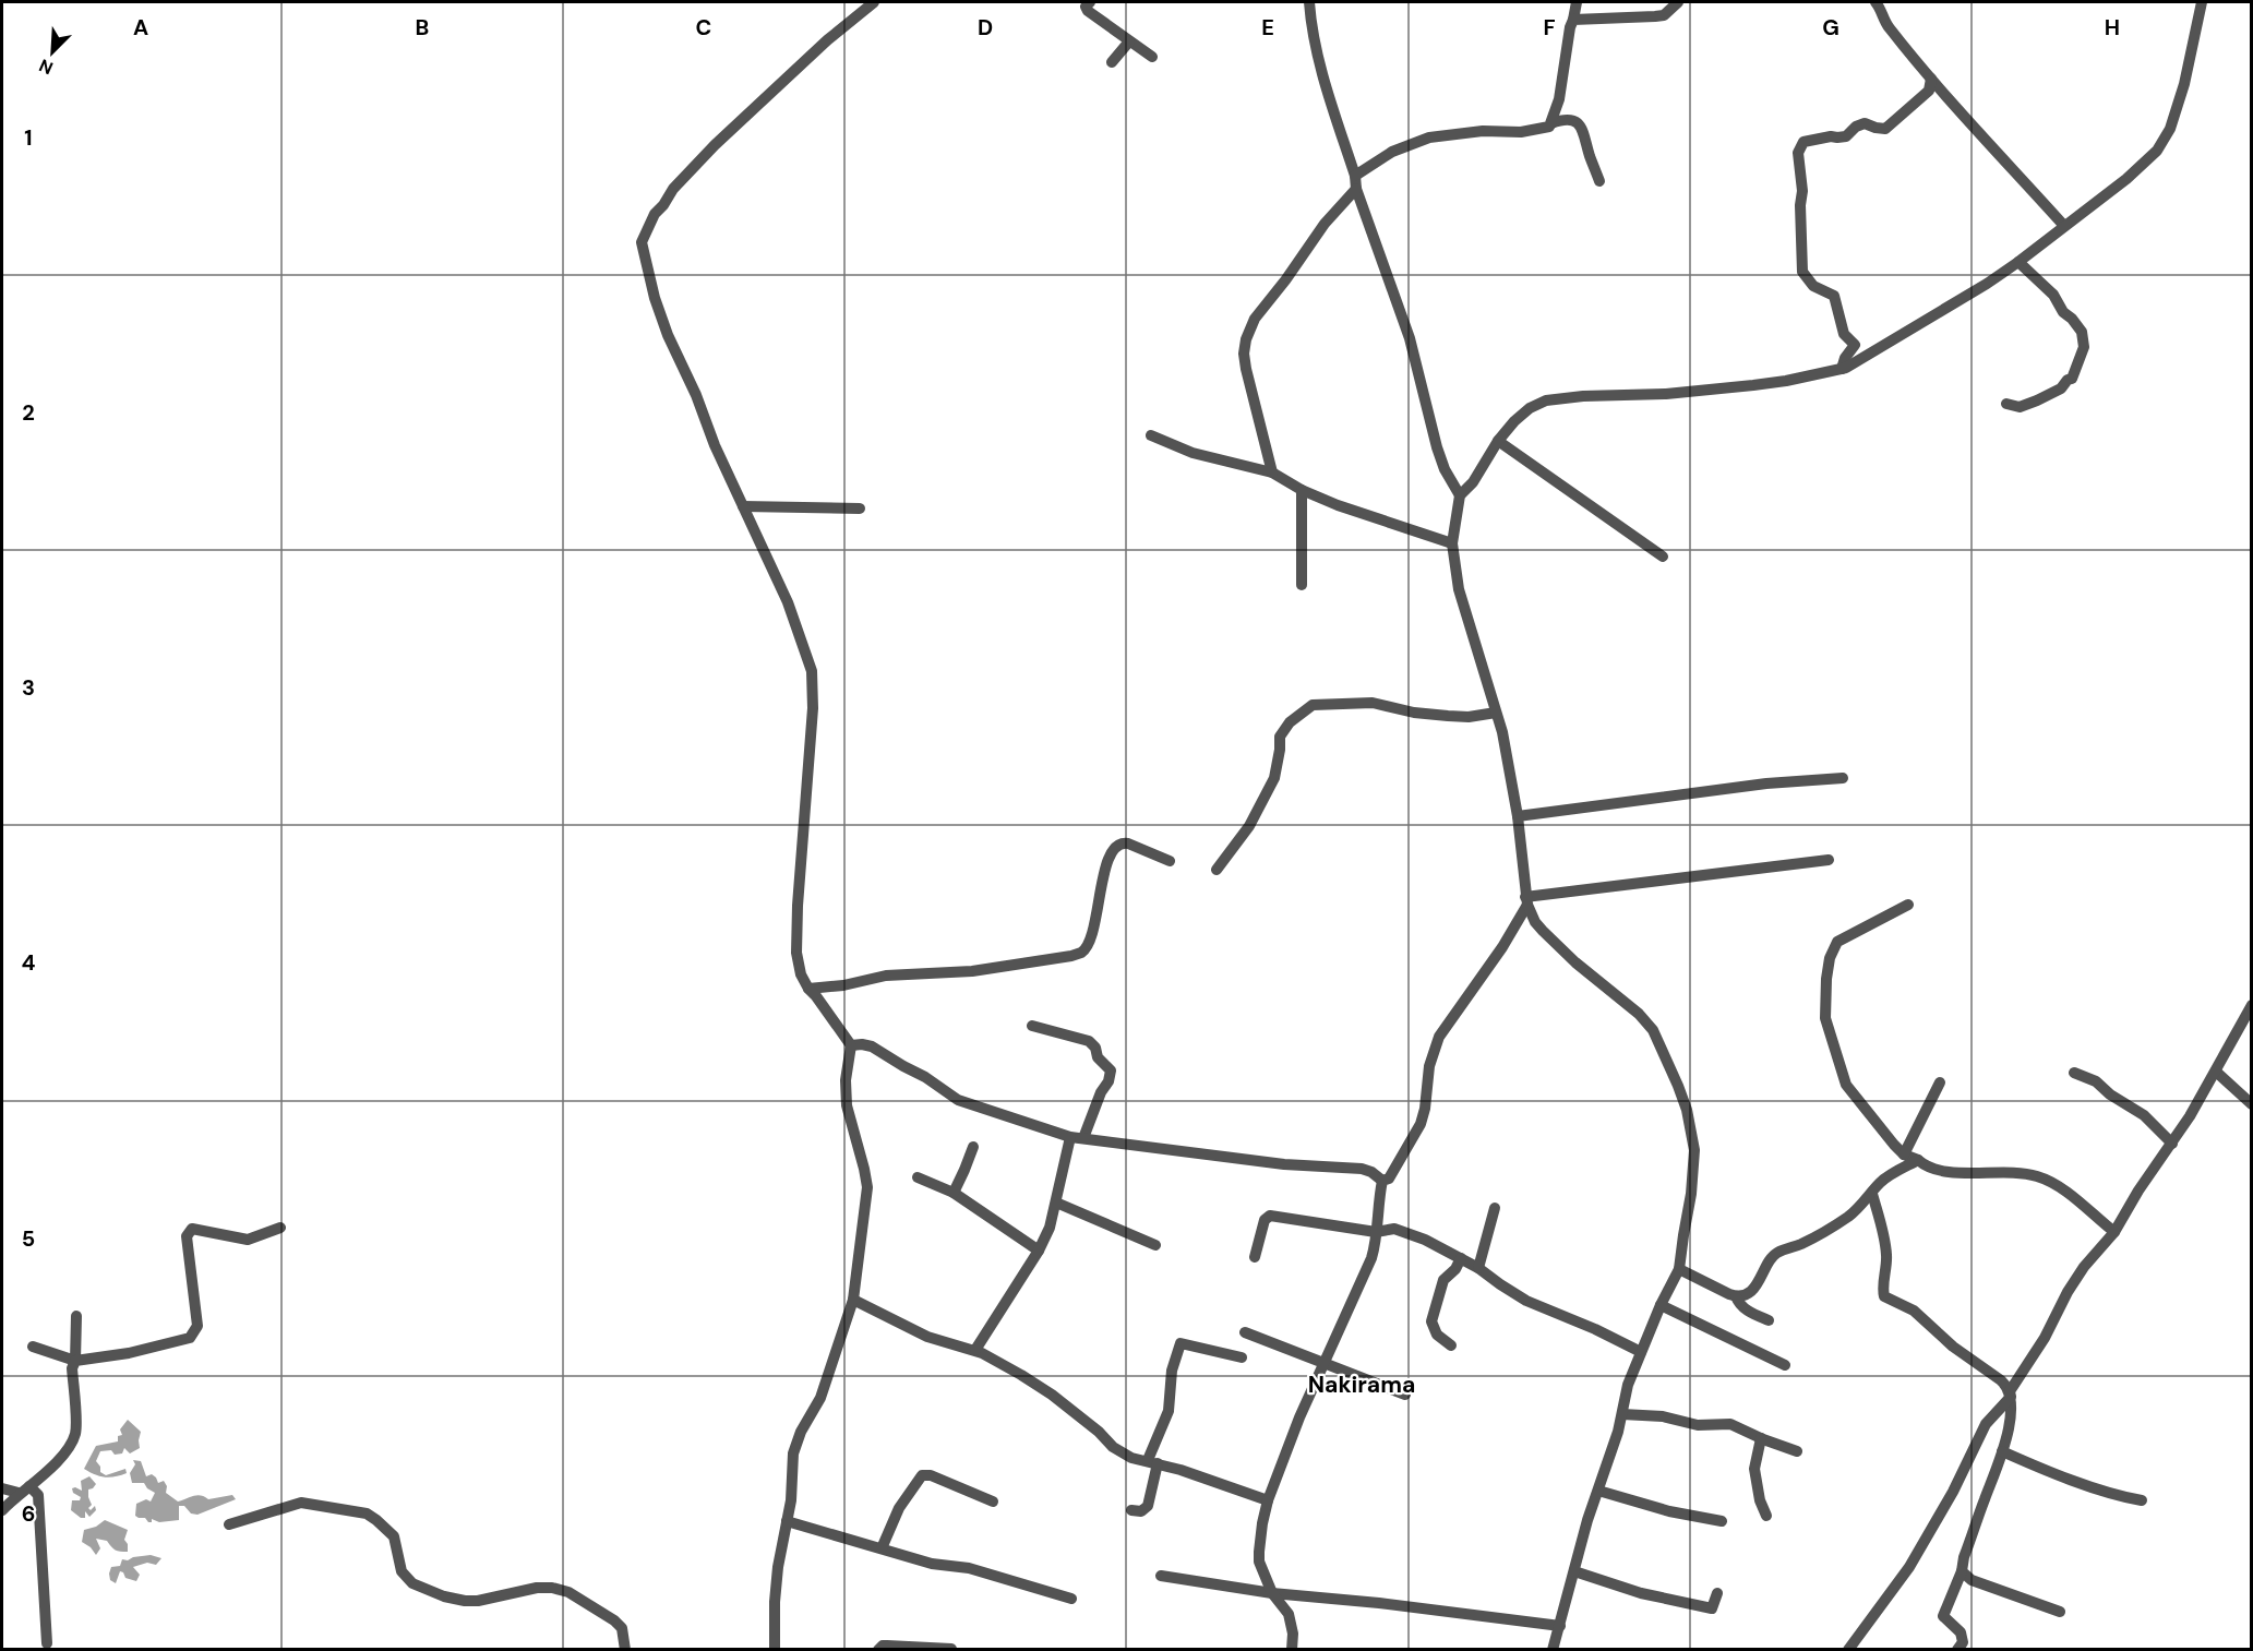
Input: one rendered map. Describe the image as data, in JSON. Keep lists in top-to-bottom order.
{
  "districts": ["Nakirama"],
  "north": "bottom left",
  "grid": {
    "columns": [
      "A",
      "B",
      "C",
      "D",
      "E",
      "F",
      "G",
      "H"
    ],
    "rows": [
      "1",
      "2",
      "3",
      "4",
      "5",
      "6"
    ]
  }
}
